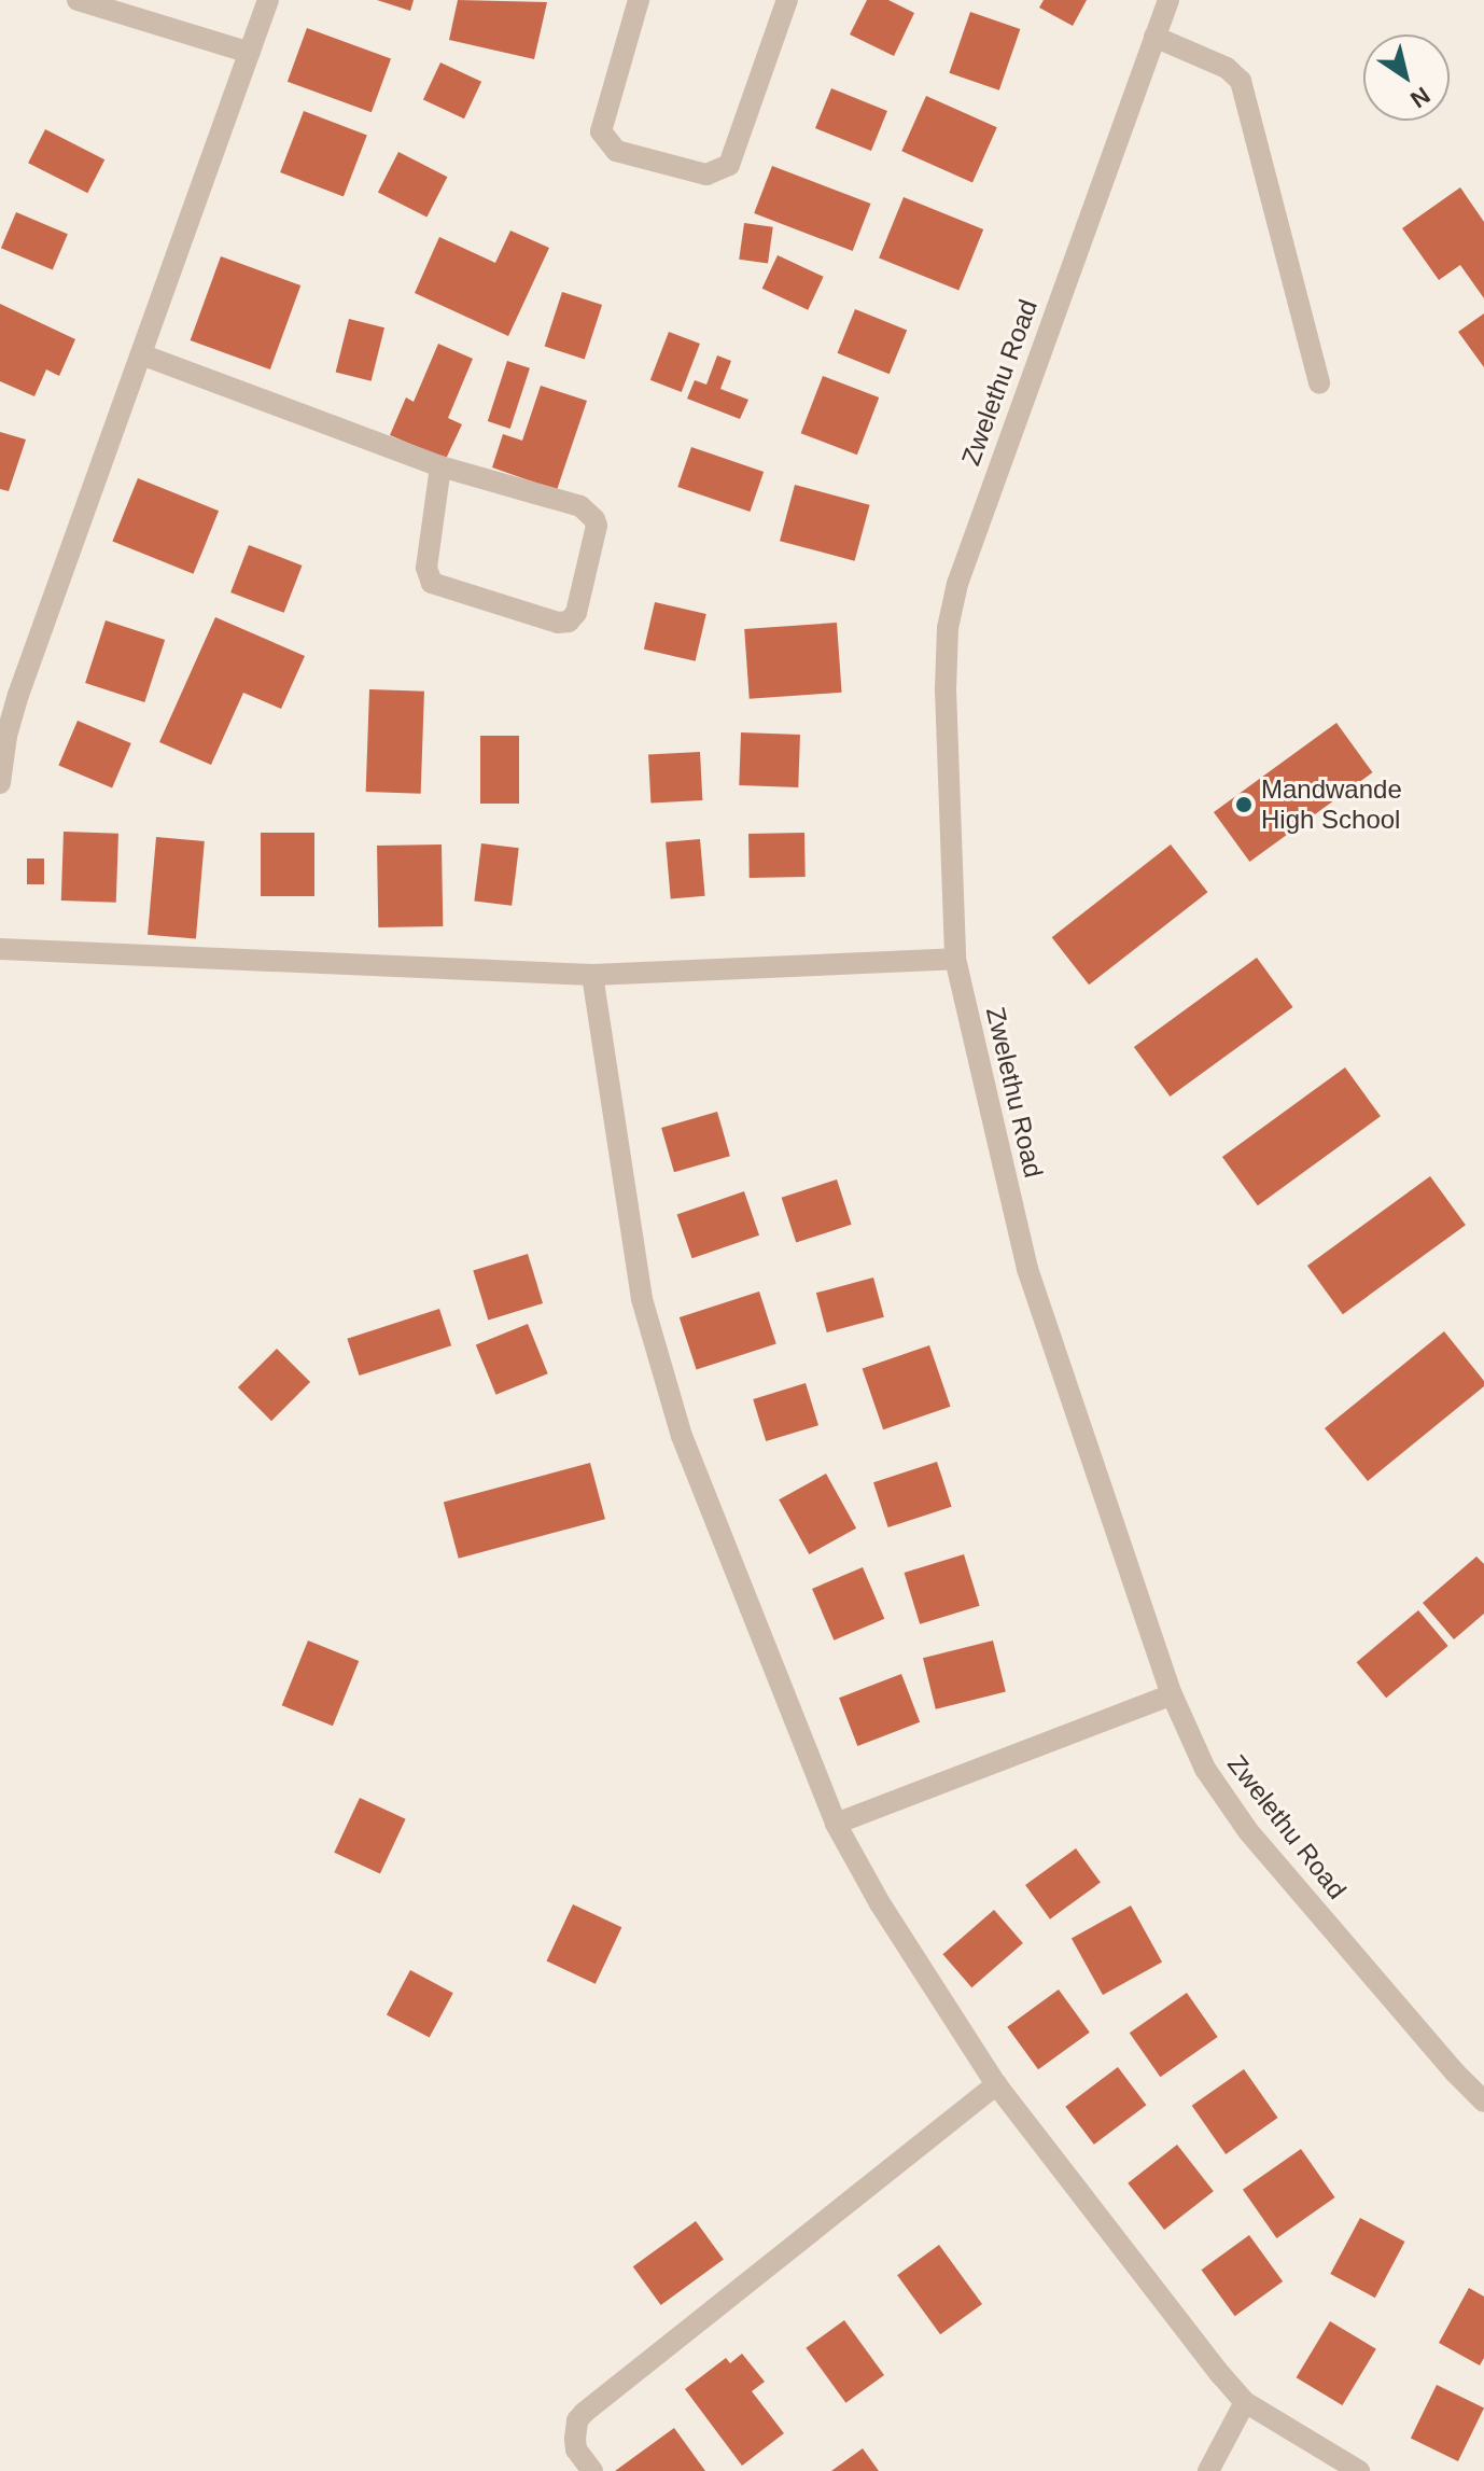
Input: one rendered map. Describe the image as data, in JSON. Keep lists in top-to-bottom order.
{
  "streets": {
    "street": ["Zwelethu Road"]
  },
  "places": ["Mandwande High School"],
  "north": "bottom right"
}
